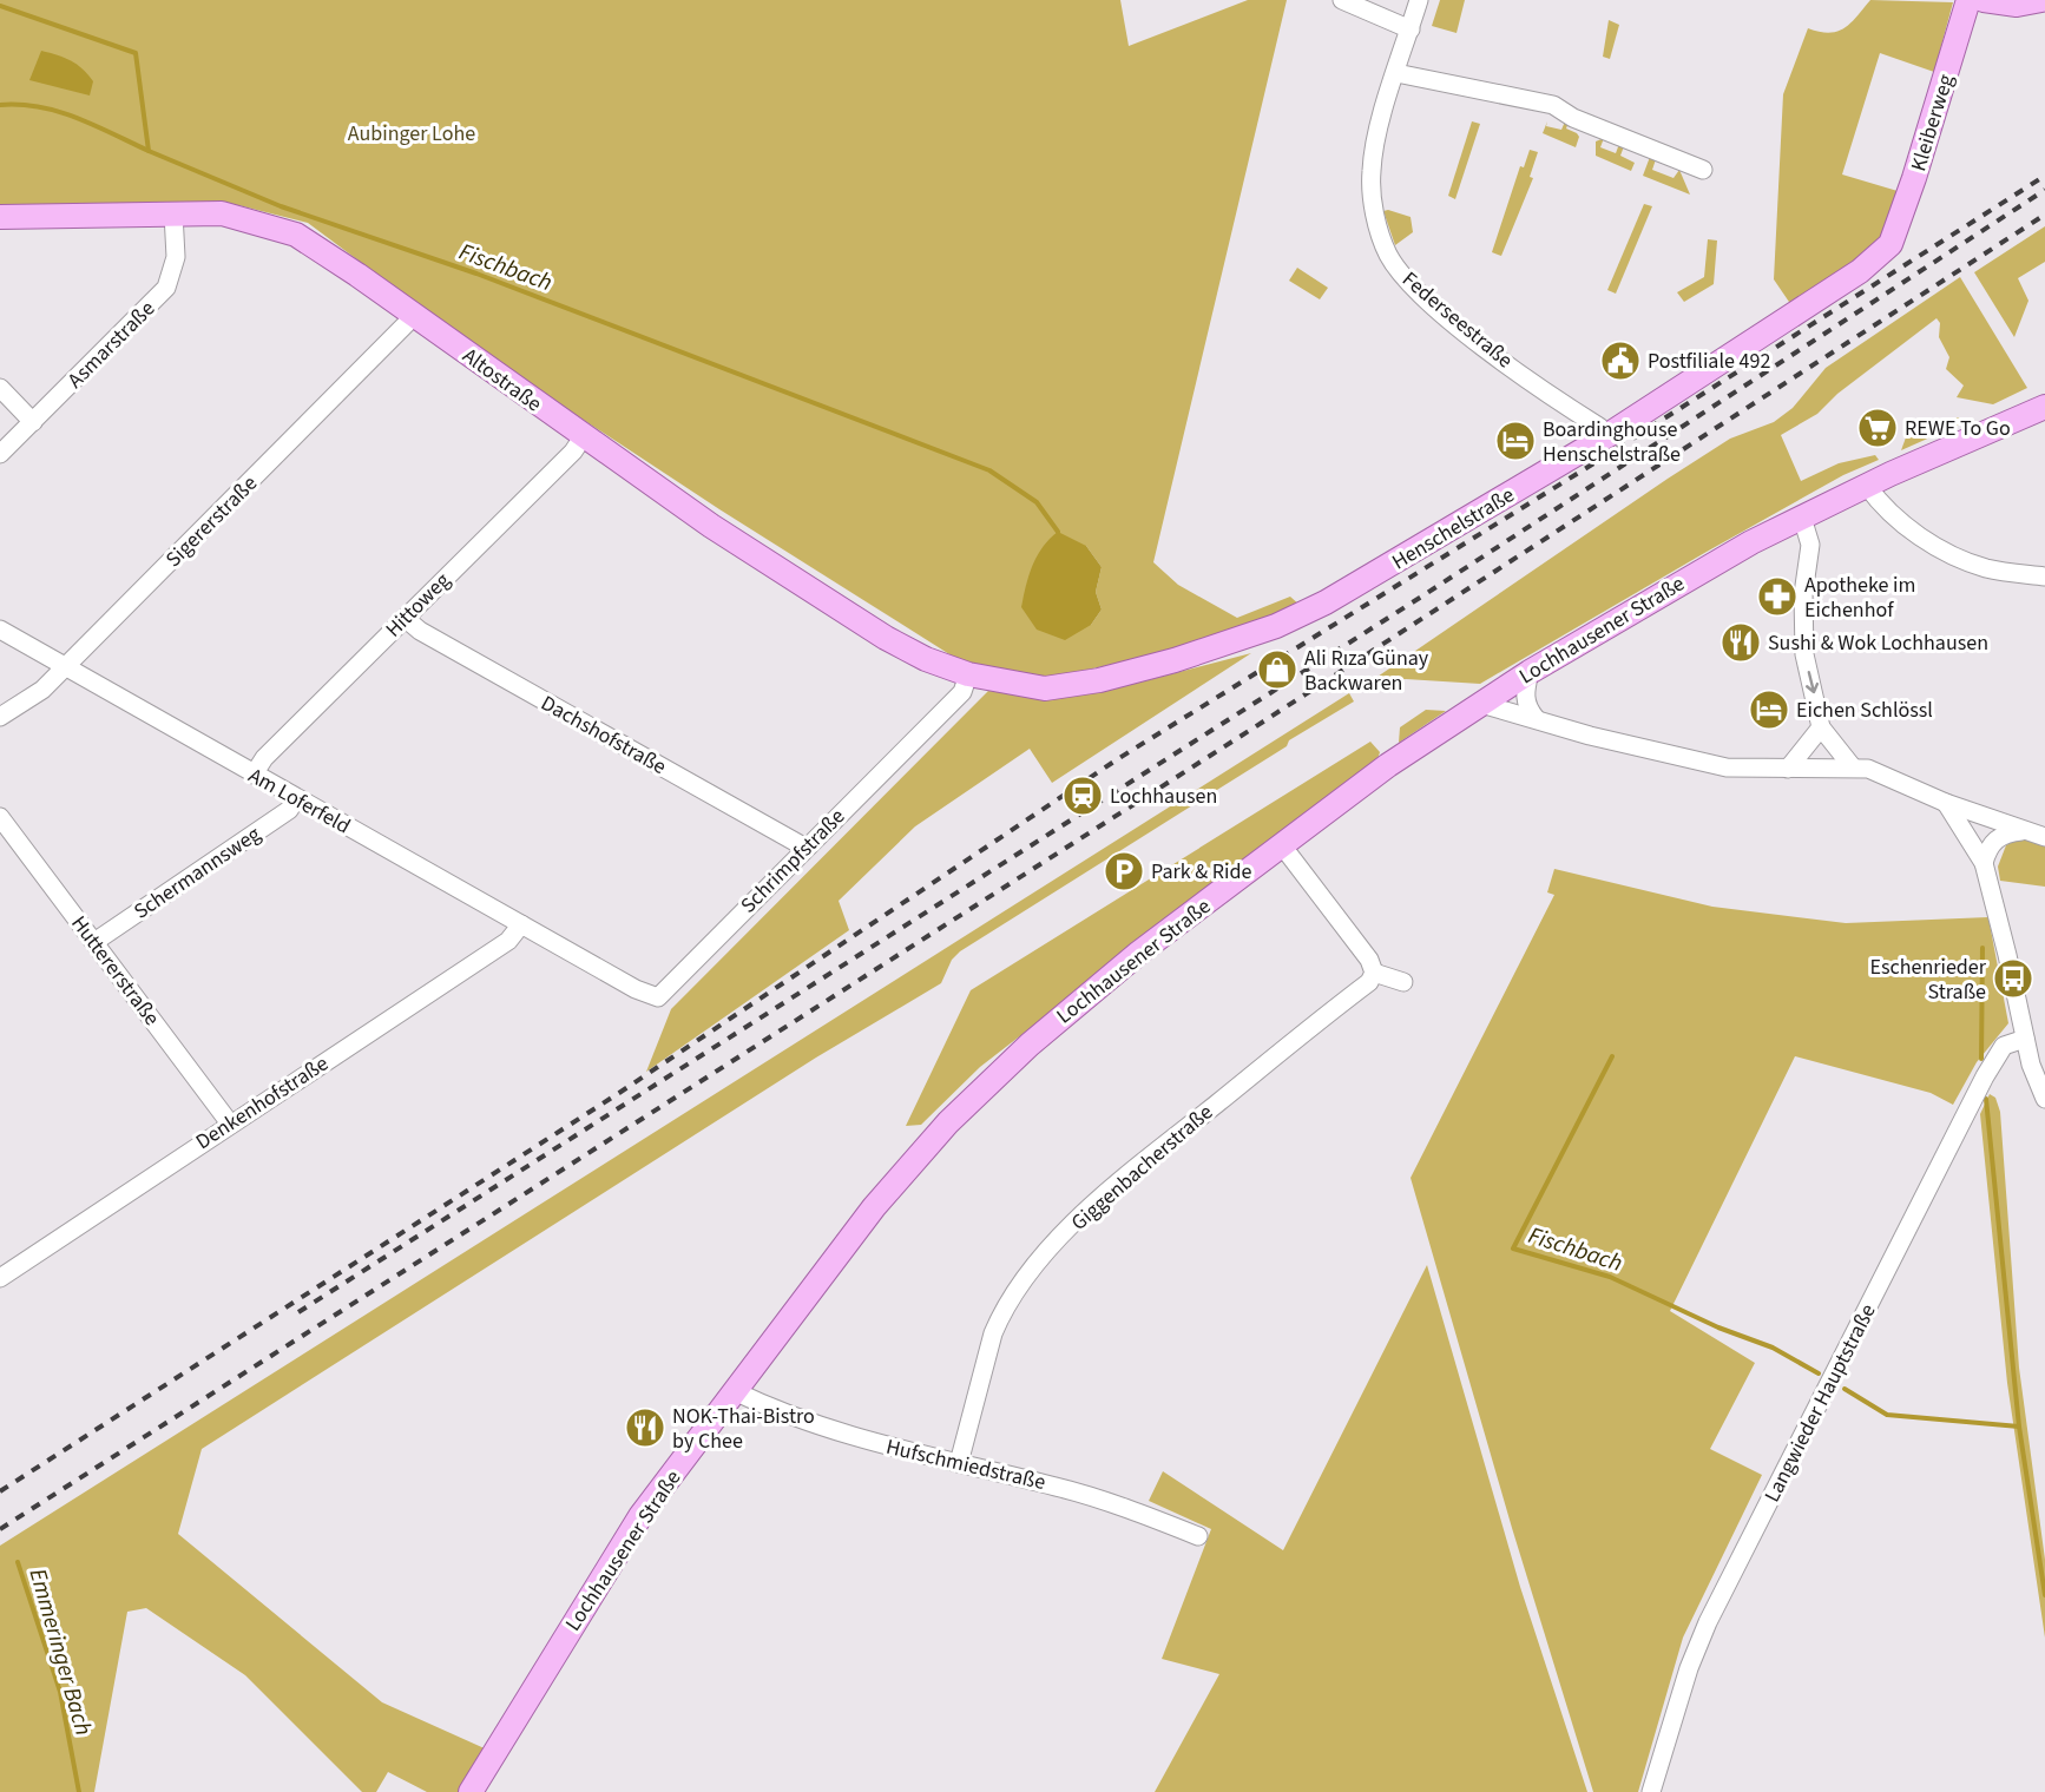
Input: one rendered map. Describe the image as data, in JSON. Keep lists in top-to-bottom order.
{
  "streets": {
    "main road": [
      "Kleiberweg",
      "Altostraße",
      "Henschelstraße",
      "Lochhausener Straße"
    ],
    "street": [
      "Federseestraße",
      "Asmarstraße",
      "Sigererstraße",
      "Hittoweg",
      "Dachshofstraße",
      "Am Loferfeld",
      "Schrimpfstraße",
      "Schermannsweg",
      "Huttererstraße",
      "Denkenhofstraße",
      "Giggenbacherstraße",
      "Langwieder Hauptstraße",
      "Hufschmiedstraße"
    ]
  },
  "crossings": [
    ["Kleiberweg", "Henschelstraße"],
    ["Federseestraße", "Henschelstraße"],
    ["Asmarstraße", "Altostraße"],
    ["Altostraße", "Sigererstraße"],
    ["Altostraße", "Henschelstraße"],
    ["Altostraße", "Hittoweg"],
    ["Altostraße", "Schrimpfstraße"],
    ["Sigererstraße", "Am Loferfeld"],
    ["Henschelstraße", "Schrimpfstraße"],
    ["Hittoweg", "Dachshofstraße"],
    ["Hittoweg", "Am Loferfeld"],
    ["Lochhausener Straße", "Hufschmiedstraße"],
    ["Dachshofstraße", "Schrimpfstraße"],
    ["Am Loferfeld", "Schrimpfstraße"],
    ["Am Loferfeld", "Schermannsweg"],
    ["Am Loferfeld", "Denkenhofstraße"],
    ["Schermannsweg", "Huttererstraße"],
    ["Huttererstraße", "Denkenhofstraße"],
    ["Giggenbacherstraße", "Hufschmiedstraße"]
  ],
  "water": ["Fischbach", "Emmeringer Bach"],
  "parks": ["Aubinger Lohe"],
  "places": {
    "public building": ["Postfiliale 492"],
    "supermarket": ["REWE To Go"],
    "hotel": ["Boardinghouse Henschelstraße", "Eichen Schlössl"],
    "pharmacy": ["Apotheke im Eichenhof"],
    "restaurant": ["Sushi & Wok Lochhausen", "NOK-Thai-Bistro by Chee"],
    "shop": ["Ali Rıza Günay Backwaren"],
    "station": ["Lochhausen"],
    "parking": ["Park & Ride"],
    "bus stop": ["Eschenrieder Straße"]
  }
}
